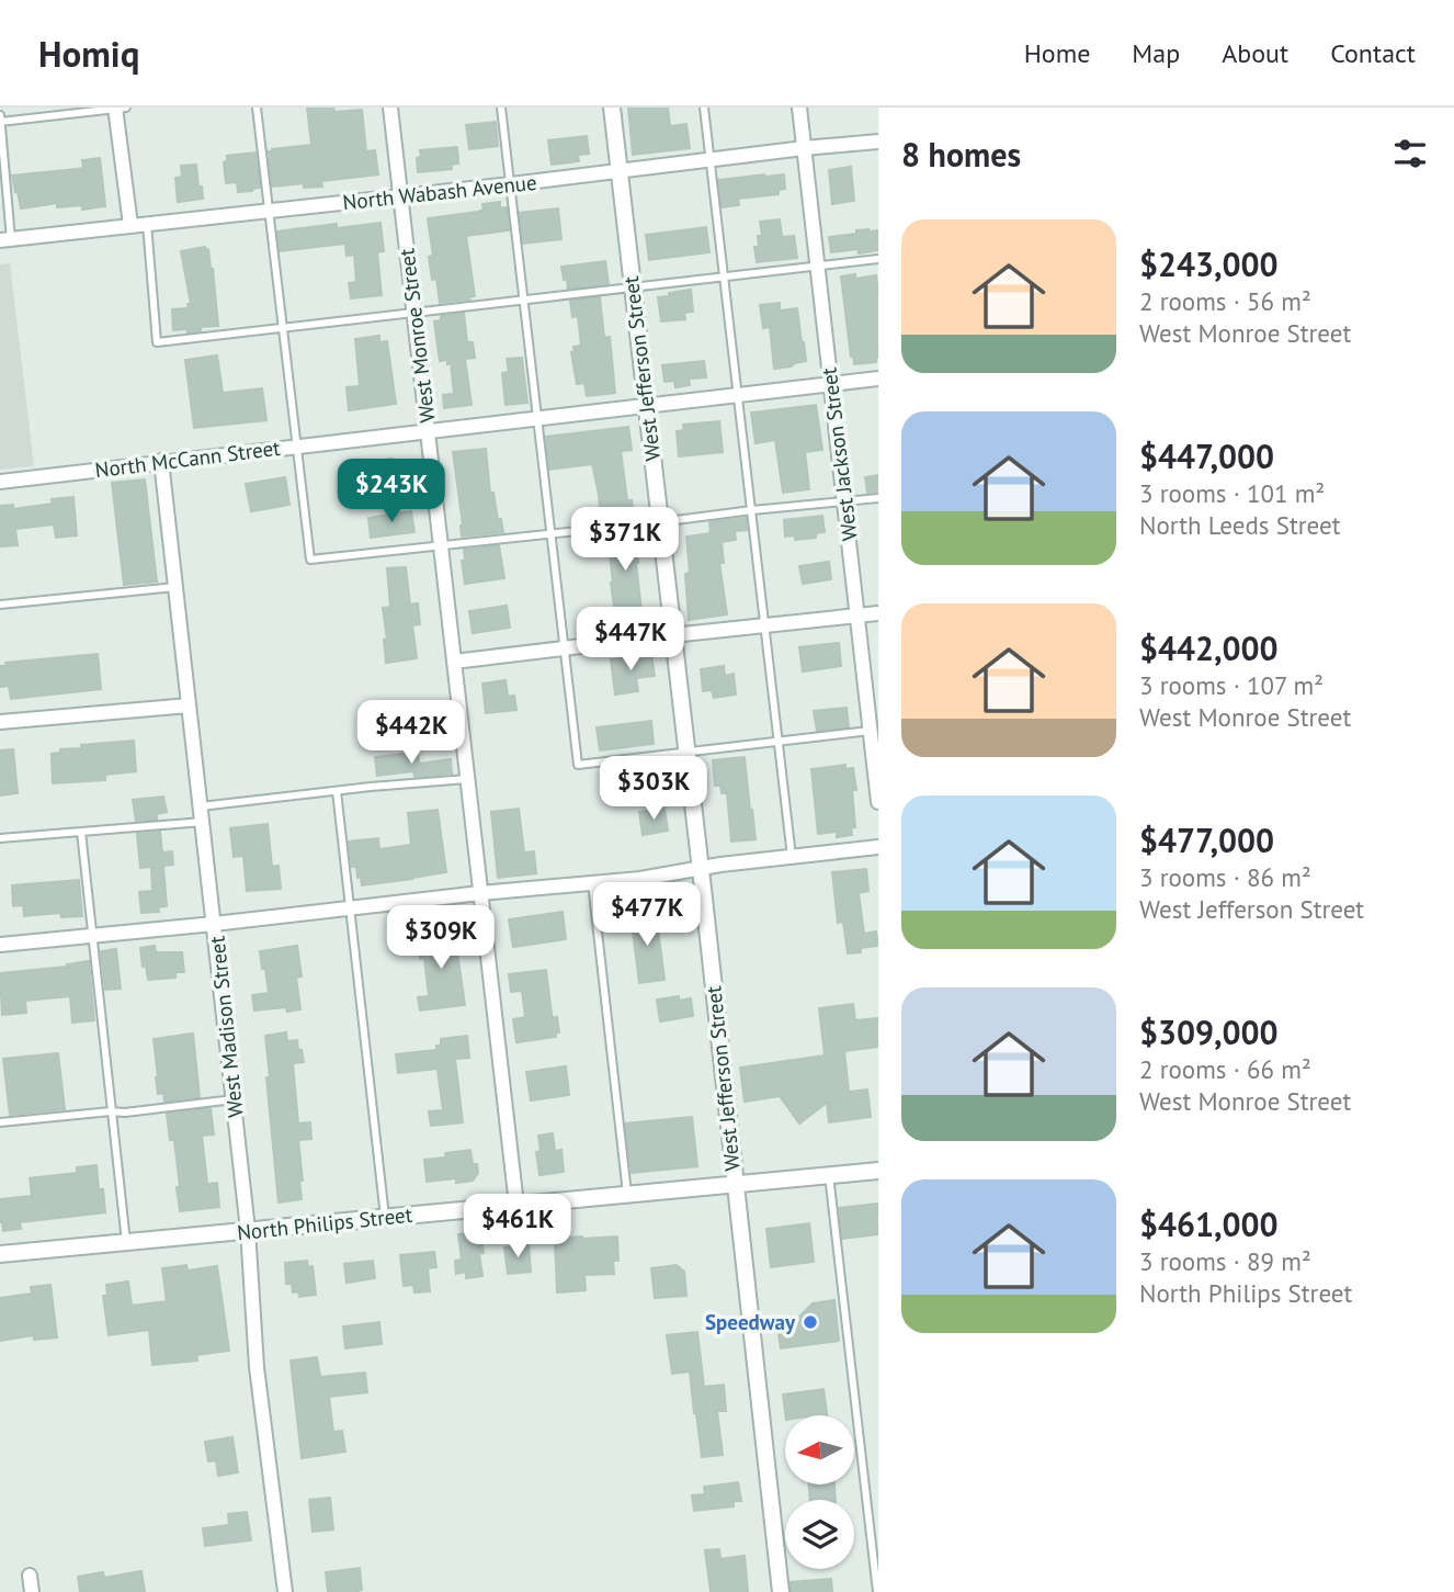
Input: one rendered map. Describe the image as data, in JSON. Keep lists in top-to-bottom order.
{
  "streets": {
    "street": [
      "North Wabash Avenue",
      "West Monroe Street",
      "West Jefferson Street",
      "West Jackson Street",
      "North McCann Street",
      "West Madison Street",
      "North Philips Street"
    ]
  },
  "crossings": [
    ["North Wabash Avenue", "West Monroe Street"],
    ["North Wabash Avenue", "West Jefferson Street"],
    ["North Wabash Avenue", "West Jackson Street"],
    ["West Monroe Street", "North McCann Street"],
    ["West Monroe Street", "North Philips Street"],
    ["West Jefferson Street", "North McCann Street"],
    ["West Jefferson Street", "North Philips Street"],
    ["West Jackson Street", "North McCann Street"],
    ["North McCann Street", "West Madison Street"],
    ["West Madison Street", "North Philips Street"]
  ],
  "places": ["Speedway"],
  "north": "left",
  "page": {
    "header": "Homiq",
    "nav": [
      "Home",
      "Map",
      "About",
      "Contact"
    ],
    "heading": "8 homes",
    "list": [
      {
        "name": "$243,000",
        "note": "2 rooms · 56 m² · West Monroe Street"
      },
      {
        "name": "$447,000",
        "note": "3 rooms · 101 m² · North Leeds Street"
      },
      {
        "name": "$442,000",
        "note": "3 rooms · 107 m² · West Monroe Street"
      },
      {
        "name": "$477,000",
        "note": "3 rooms · 86 m² · West Jefferson Street"
      },
      {
        "name": "$309,000",
        "note": "2 rooms · 66 m² · West Monroe Street"
      },
      {
        "name": "$461,000",
        "note": "3 rooms · 89 m² · North Philips Street"
      }
    ],
    "price": [
      "$243K",
      "$371K",
      "$447K",
      "$442K",
      "$303K",
      "$477K",
      "$309K",
      "$461K"
    ]
  }
}
